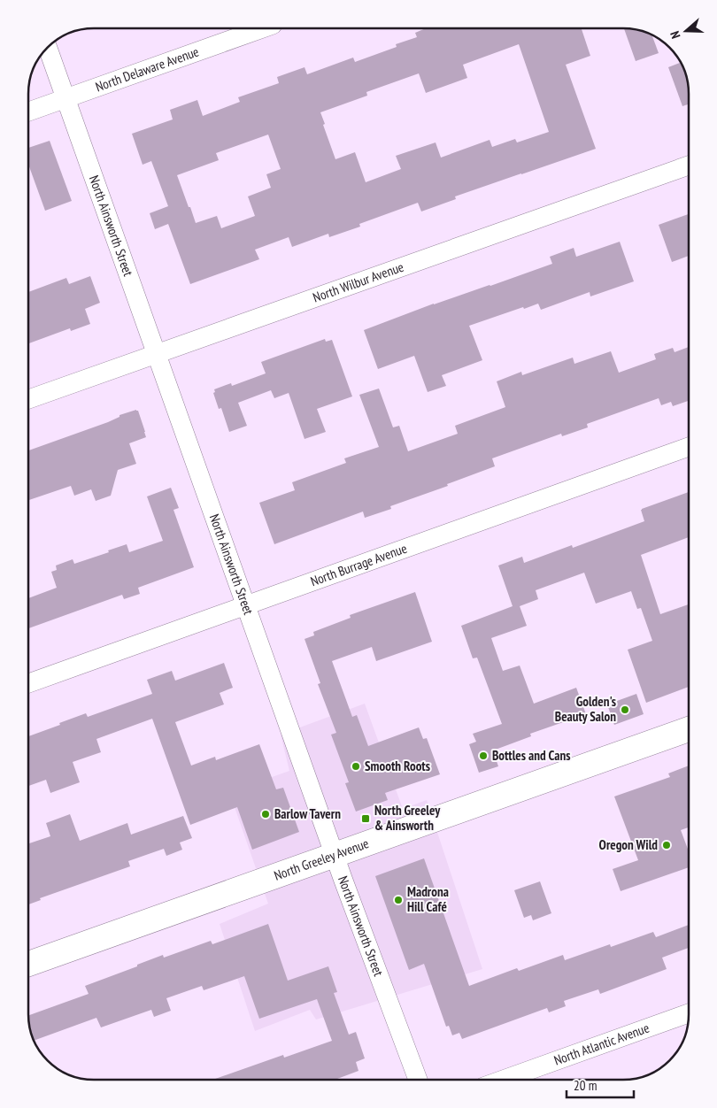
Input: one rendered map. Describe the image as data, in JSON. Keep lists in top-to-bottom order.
{
  "streets": {
    "main road": ["North Greeley Avenue"],
    "street": [
      "North Delaware Avenue",
      "North Ainsworth Street",
      "North Wilbur Avenue",
      "North Burrage Avenue",
      "North Atlantic Avenue"
    ]
  },
  "crossings": [
    ["North Delaware Avenue", "North Ainsworth Street"],
    ["North Ainsworth Street", "North Wilbur Avenue"],
    ["North Ainsworth Street", "North Burrage Avenue"],
    ["North Ainsworth Street", "North Greeley Avenue"]
  ],
  "places": {
    "other": [
      "Golden's Beauty Salon",
      "Bottles and Cans",
      "Smooth Roots",
      "Barlow Tavern",
      "Oregon Wild",
      "Madrona Hill Café"
    ],
    "transit": ["North Greeley & Ainsworth"]
  },
  "scale_bar": "20 m",
  "north": "left"
}
